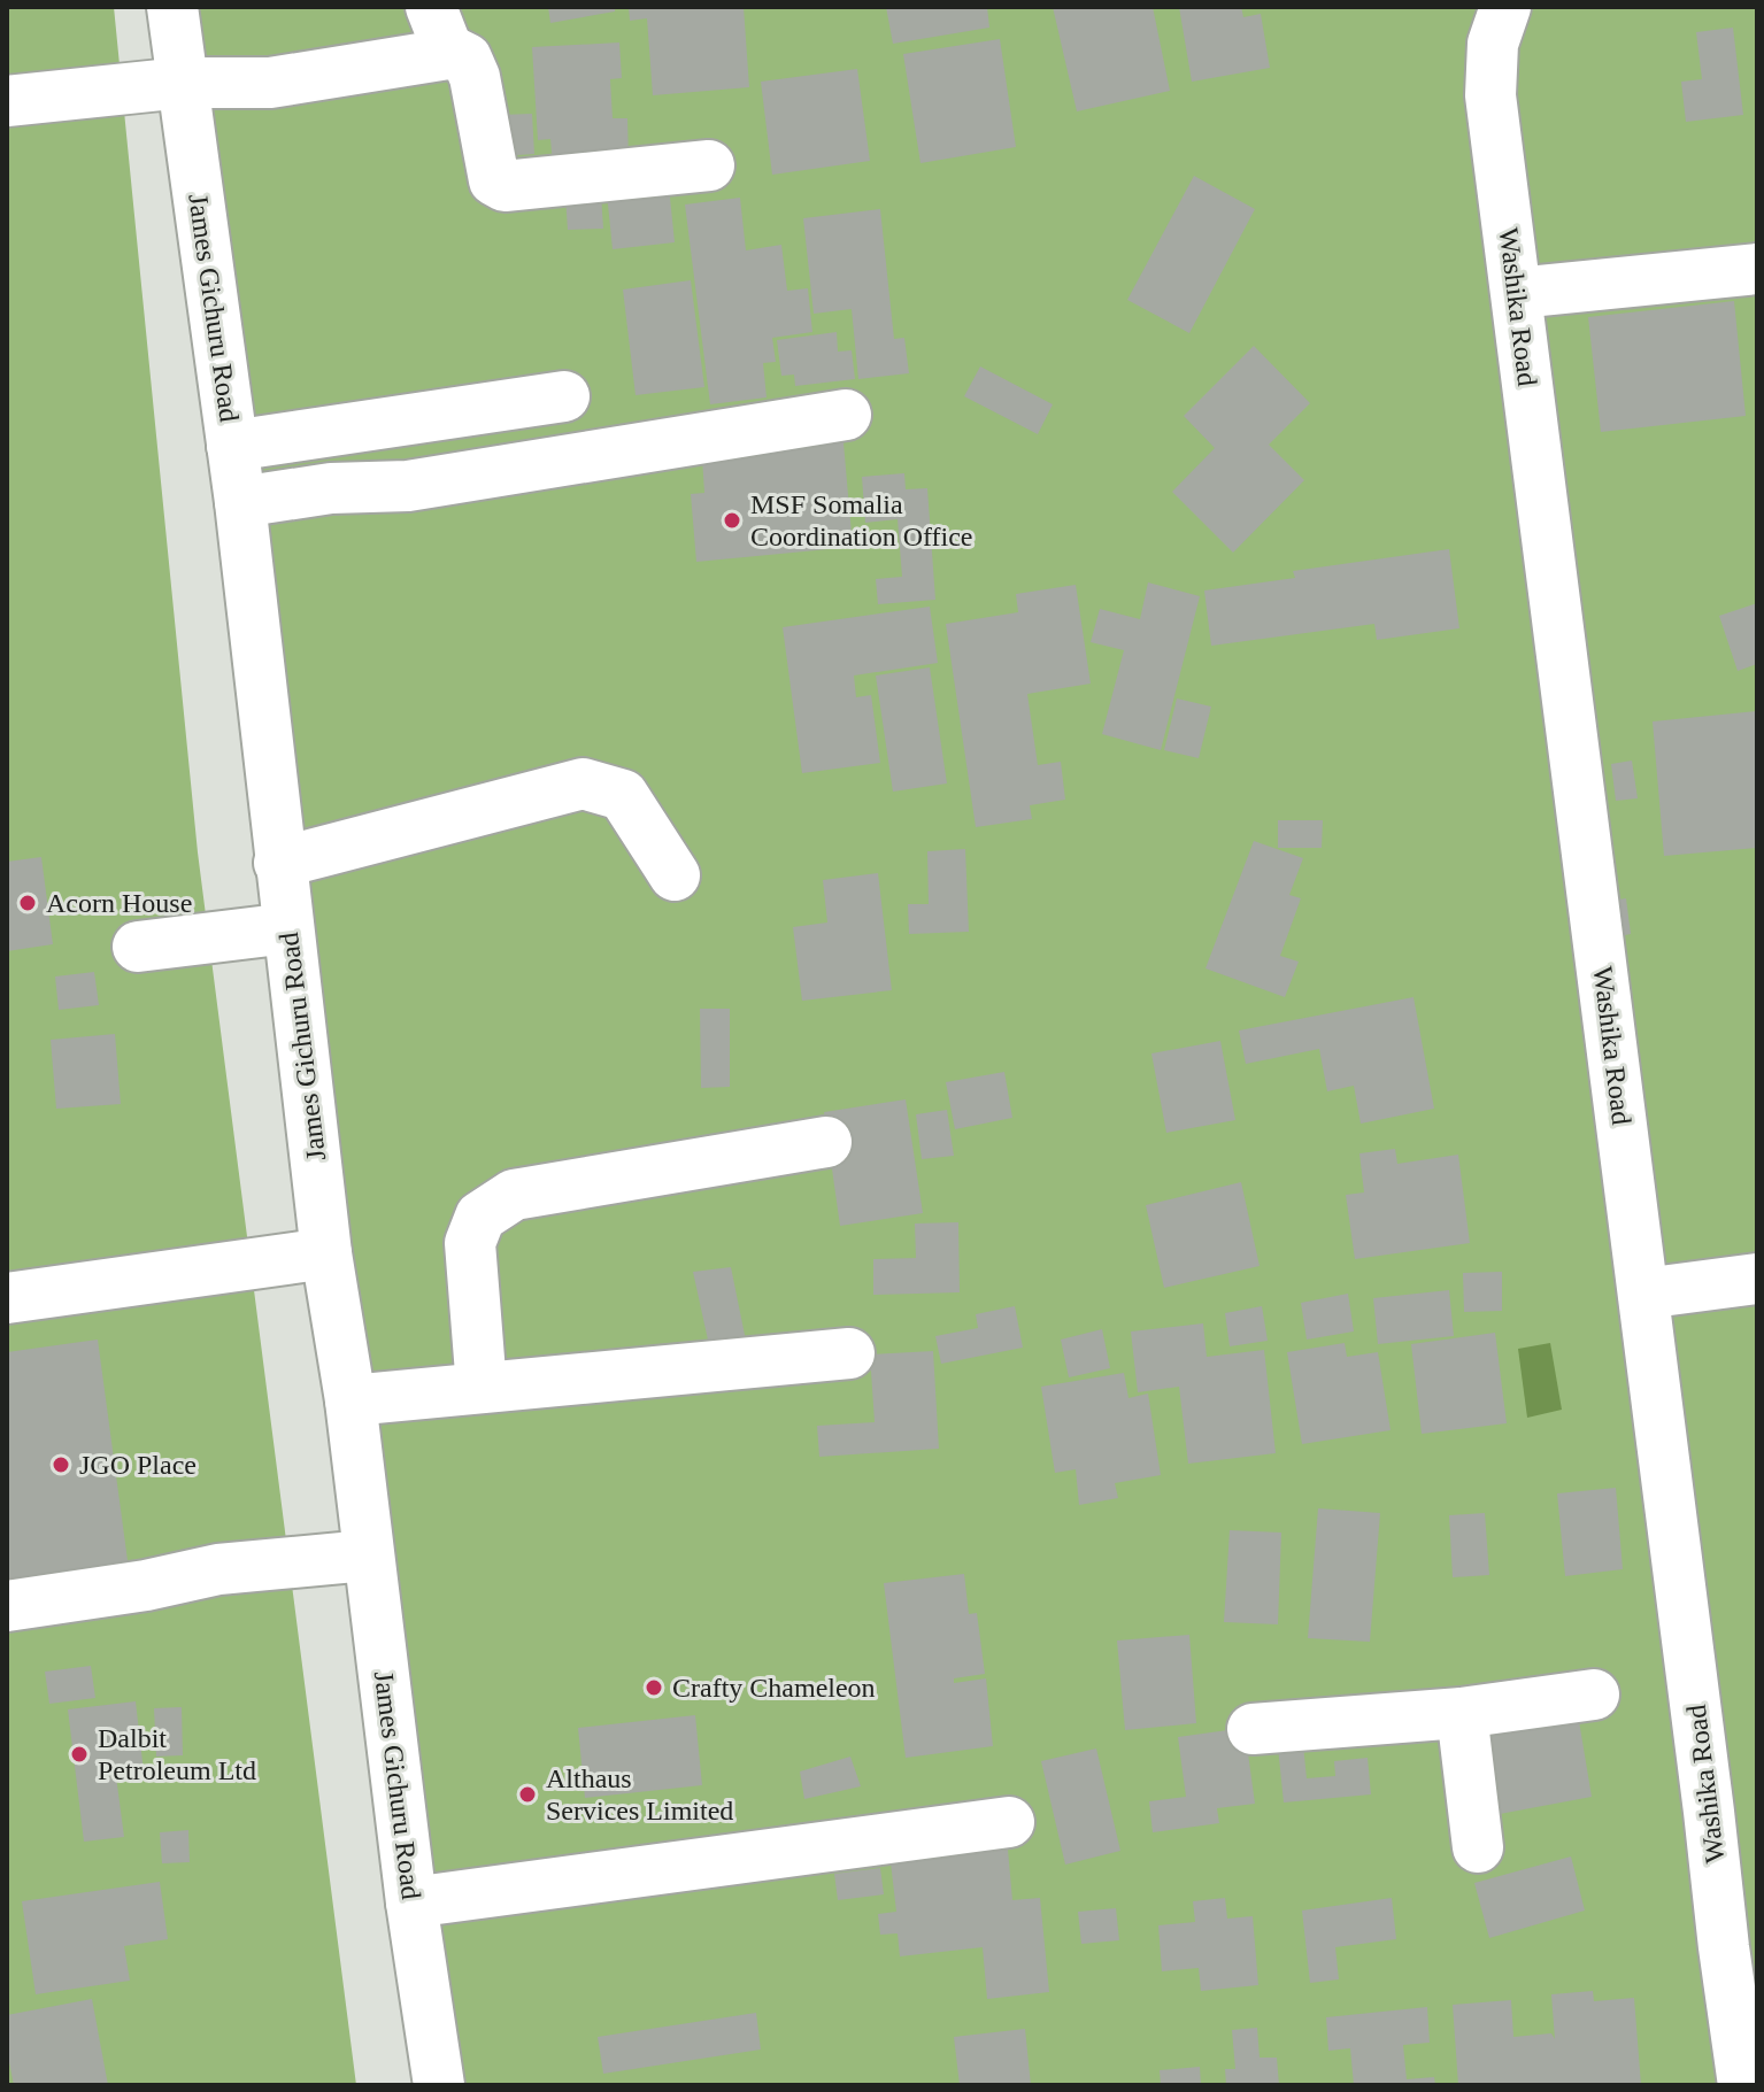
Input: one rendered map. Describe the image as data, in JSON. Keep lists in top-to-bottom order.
{
  "streets": {
    "street": ["Washika Road", "James Gichuru Road"]
  },
  "places": [
    "MSF Somalia Coordination Office",
    "Acorn House",
    "JGO Place",
    "Crafty Chameleon",
    "Dalbit Petroleum Ltd",
    "Althaus Services Limited"
  ]
}
